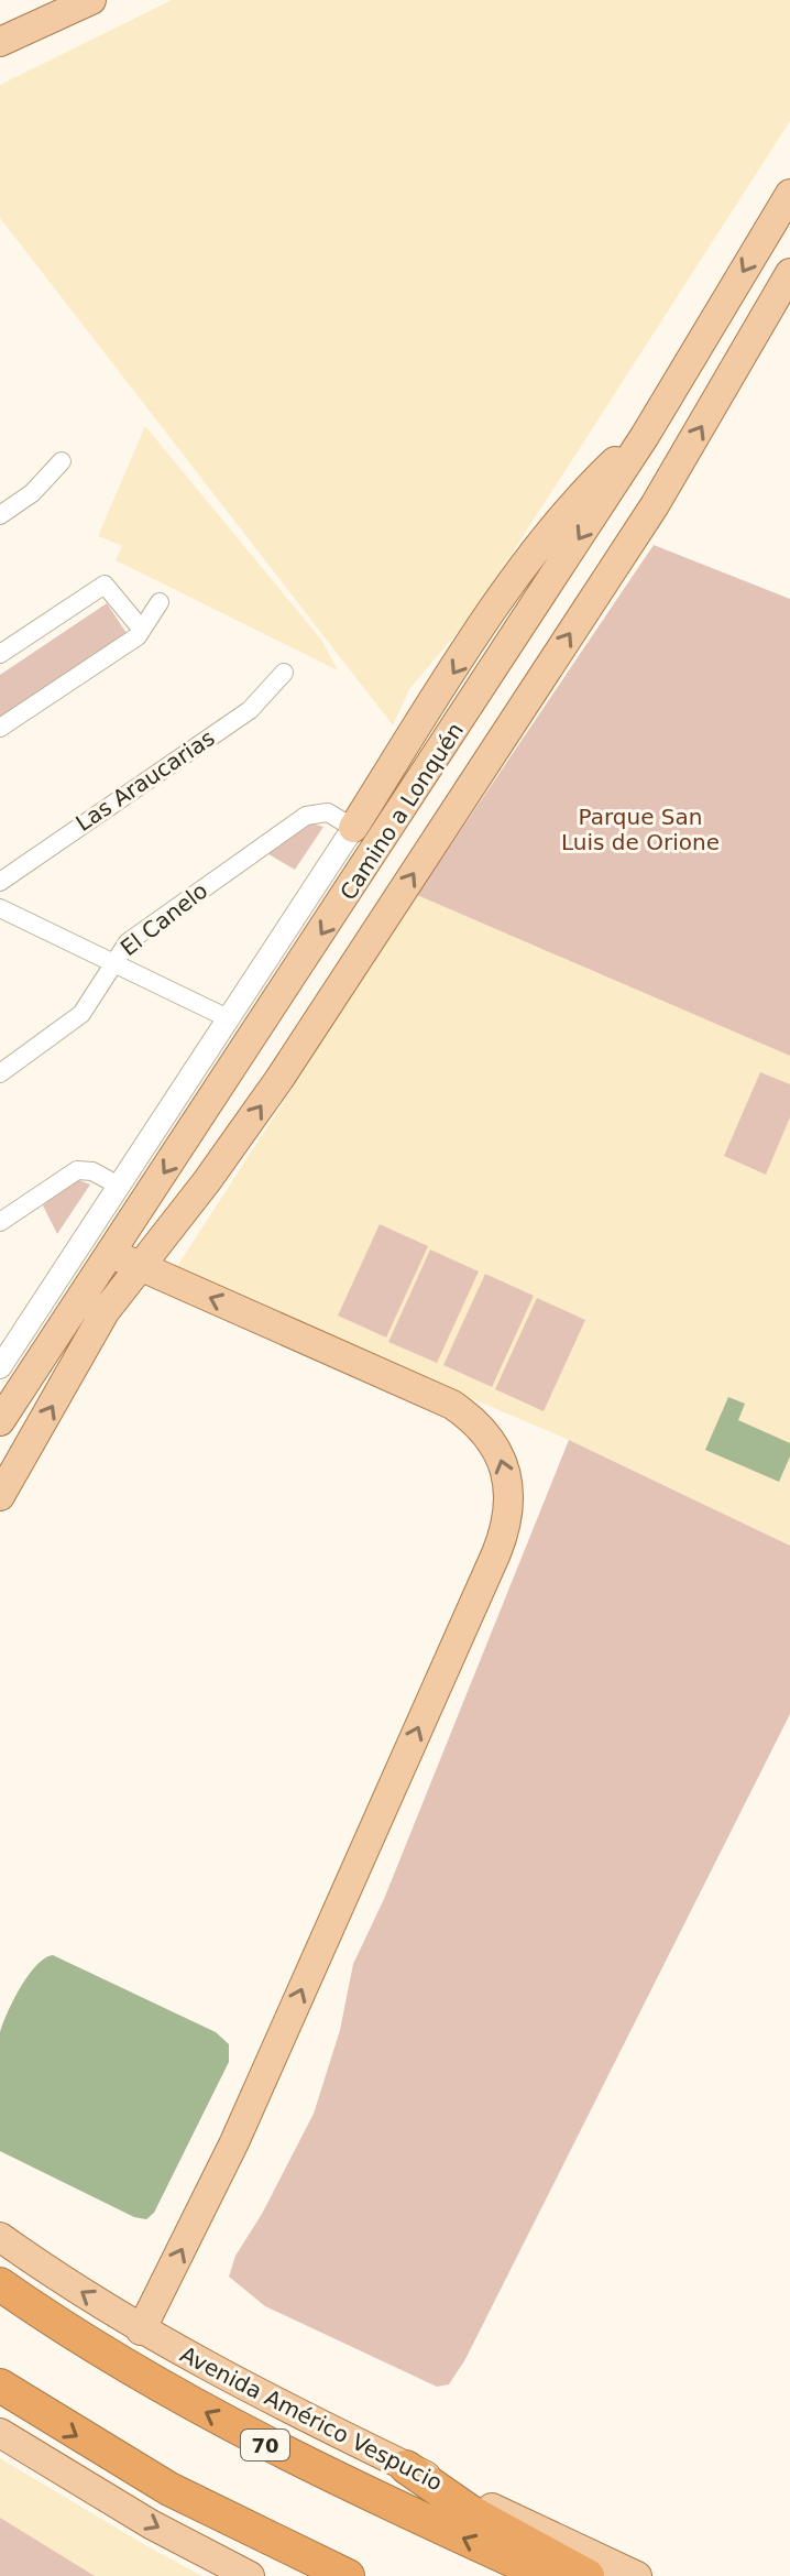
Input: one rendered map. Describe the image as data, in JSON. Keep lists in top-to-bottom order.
{
  "streets": {
    "highway": ["70"],
    "main road": ["Camino a Lonquén", "Avenida Américo Vespucio"],
    "street": ["Las Araucarias", "El Canelo"]
  },
  "crossings": [
    ["Camino a Lonquén", "El Canelo"]
  ],
  "parks": ["Parque San Luis de Orione"]
}
